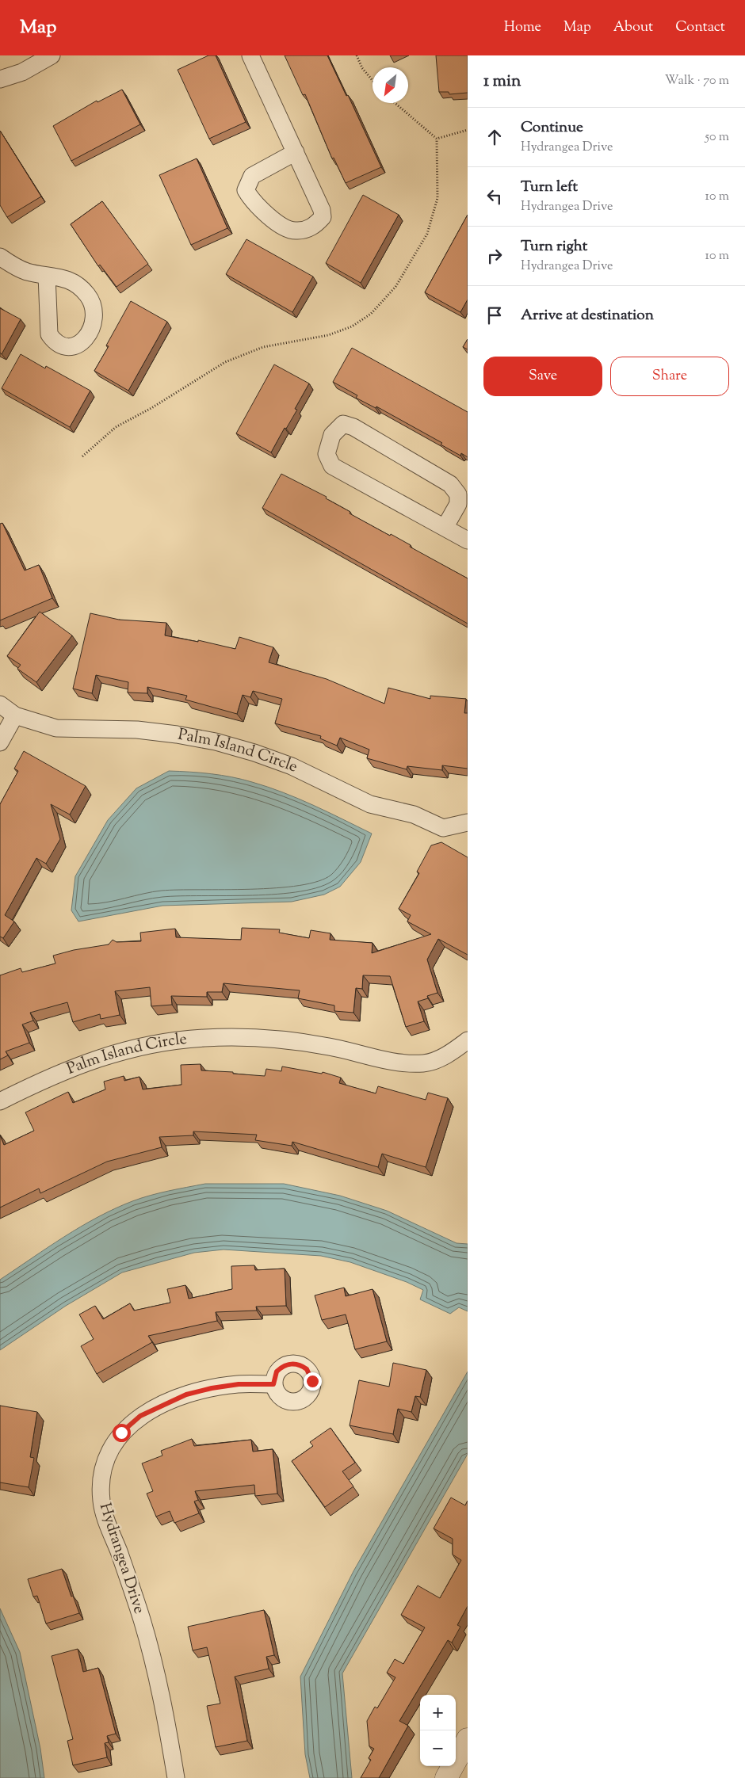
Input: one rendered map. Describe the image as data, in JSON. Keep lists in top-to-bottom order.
{
  "streets": {
    "street": ["Palm Island Circle", "Hydrangea Drive"]
  },
  "north": "bottom left",
  "page": {
    "header": "Map",
    "nav": [
      "Home",
      "Map",
      "About",
      "Contact"
    ],
    "heading": ["1 min", "Walk · 70 m"],
    "list": [
      ["Continue", "Hydrangea Drive", "50 m"],
      ["Turn left", "Hydrangea Drive", "10 m"],
      ["Turn right", "Hydrangea Drive", "10 m"],
      "Arrive at destination"
    ],
    "buttons": ["Save", "Share"],
    "map_buttons": ["+", "−"]
  }
}
